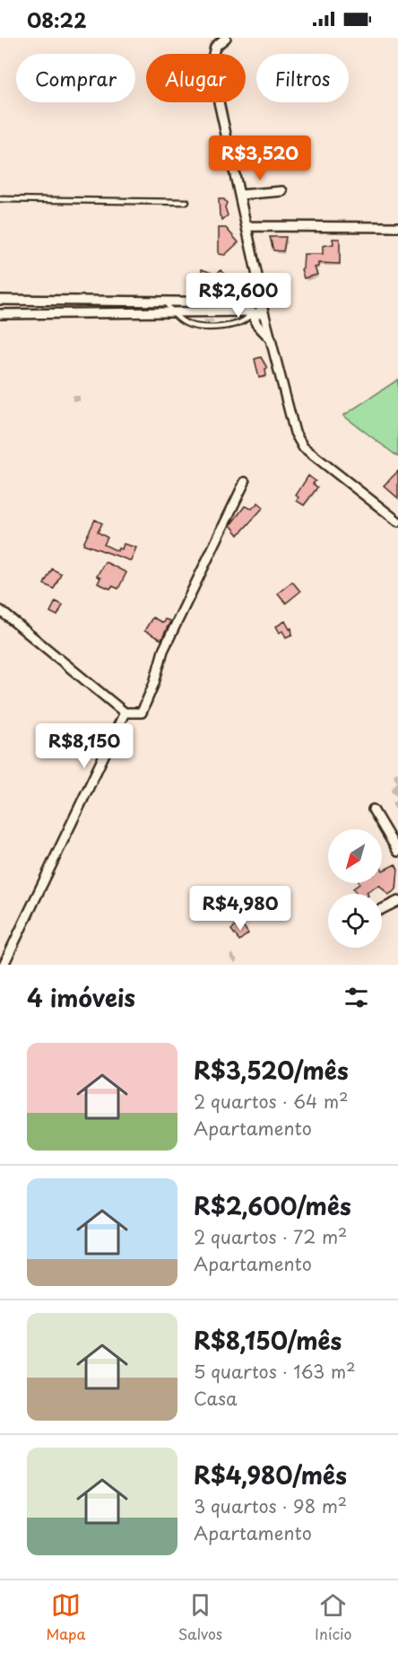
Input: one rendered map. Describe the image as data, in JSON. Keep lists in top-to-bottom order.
{
  "north": "bottom left",
  "page": {
    "status": "08:22",
    "chip": ["Comprar", "Alugar", "Filtros"],
    "price": [
      "R$3,520",
      "R$2,600",
      "R$8,150",
      "R$4,980"
    ],
    "heading": "4 imóveis",
    "list": [
      {
        "name": "R$3,520/mês",
        "note": "2 quartos · 64 m² · Apartamento"
      },
      {
        "name": "R$2,600/mês",
        "note": "2 quartos · 72 m² · Apartamento"
      },
      {
        "name": "R$8,150/mês",
        "note": "5 quartos · 163 m² · Casa"
      },
      {
        "name": "R$4,980/mês",
        "note": "3 quartos · 98 m² · Apartamento"
      }
    ],
    "tabs": ["Mapa", "Salvos", "Início"]
  }
}
